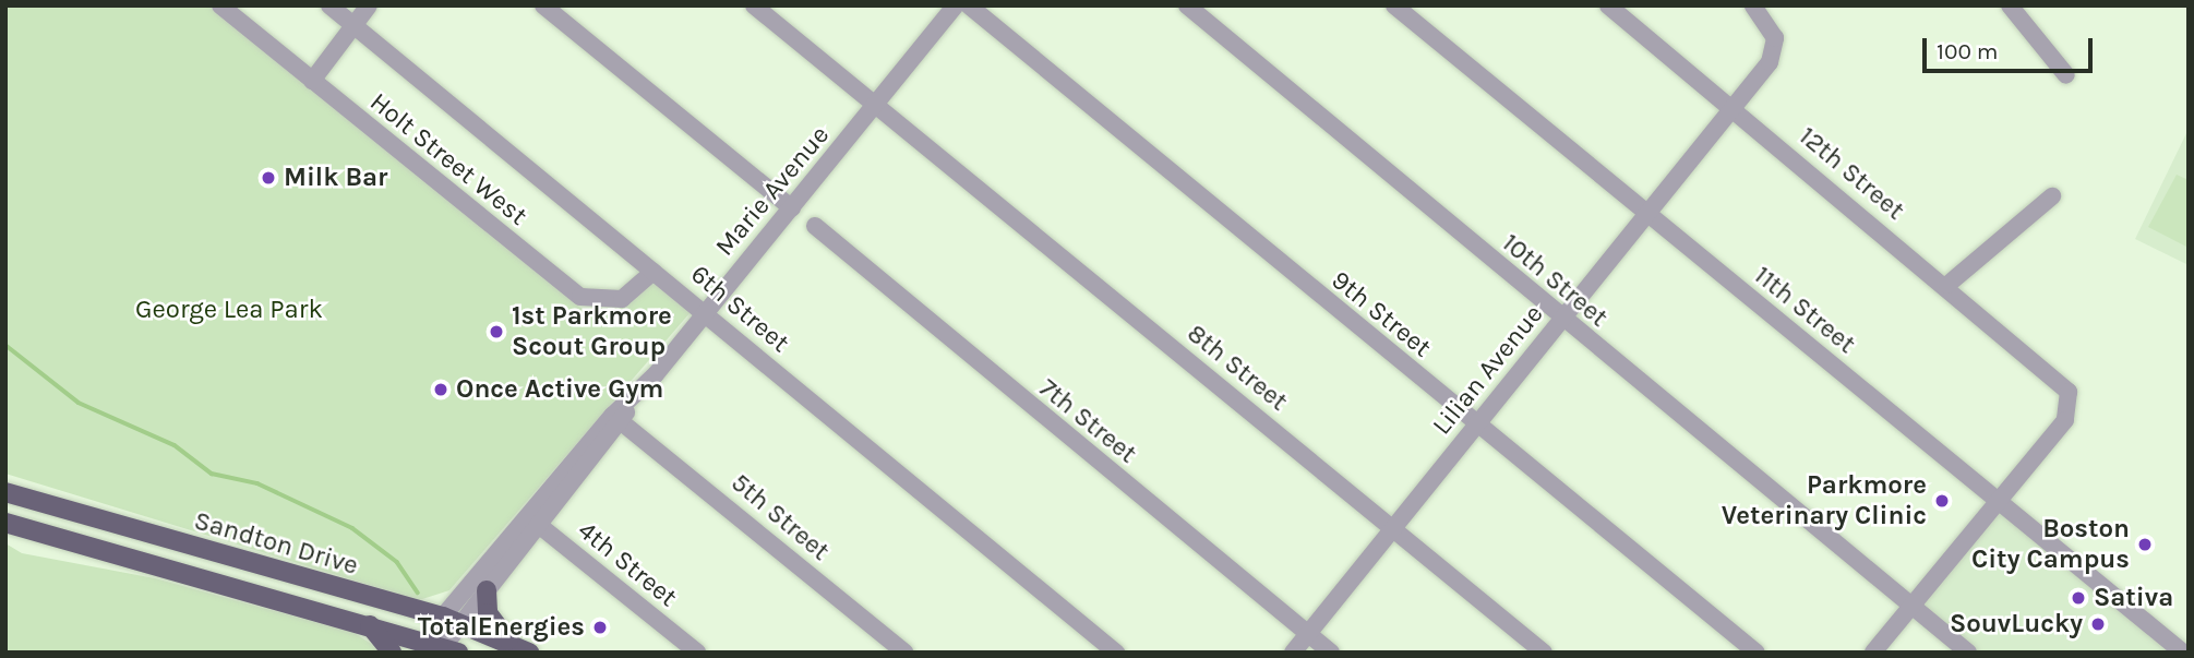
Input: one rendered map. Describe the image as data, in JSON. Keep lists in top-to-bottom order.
{
  "streets": {
    "main road": ["Sandton Drive"],
    "street": [
      "Holt Street West",
      "12th Street",
      "Marie Avenue",
      "10th Street",
      "6th Street",
      "11th Street",
      "9th Street",
      "8th Street",
      "Lilian Avenue",
      "7th Street",
      "5th Street",
      "4th Street"
    ]
  },
  "crossings": [
    ["Holt Street West", "6th Street"],
    ["12th Street", "11th Street"],
    ["12th Street", "Lilian Avenue"],
    ["Marie Avenue", "6th Street"],
    ["Marie Avenue", "8th Street"],
    ["Marie Avenue", "5th Street"],
    ["Marie Avenue", "Sandton Drive"],
    ["Marie Avenue", "4th Street"],
    ["10th Street", "Lilian Avenue"],
    ["11th Street", "Lilian Avenue"],
    ["9th Street", "Lilian Avenue"],
    ["8th Street", "Lilian Avenue"],
    ["Lilian Avenue", "7th Street"]
  ],
  "parks": ["George Lea Park"],
  "places": [
    "Milk Bar",
    "1st Parkmore Scout Group",
    "Once Active Gym",
    "Parkmore Veterinary Clinic",
    "Boston City Campus",
    "Sativa",
    "SouvLucky",
    "TotalEnergies"
  ],
  "scale_bar": "100 m"
}
